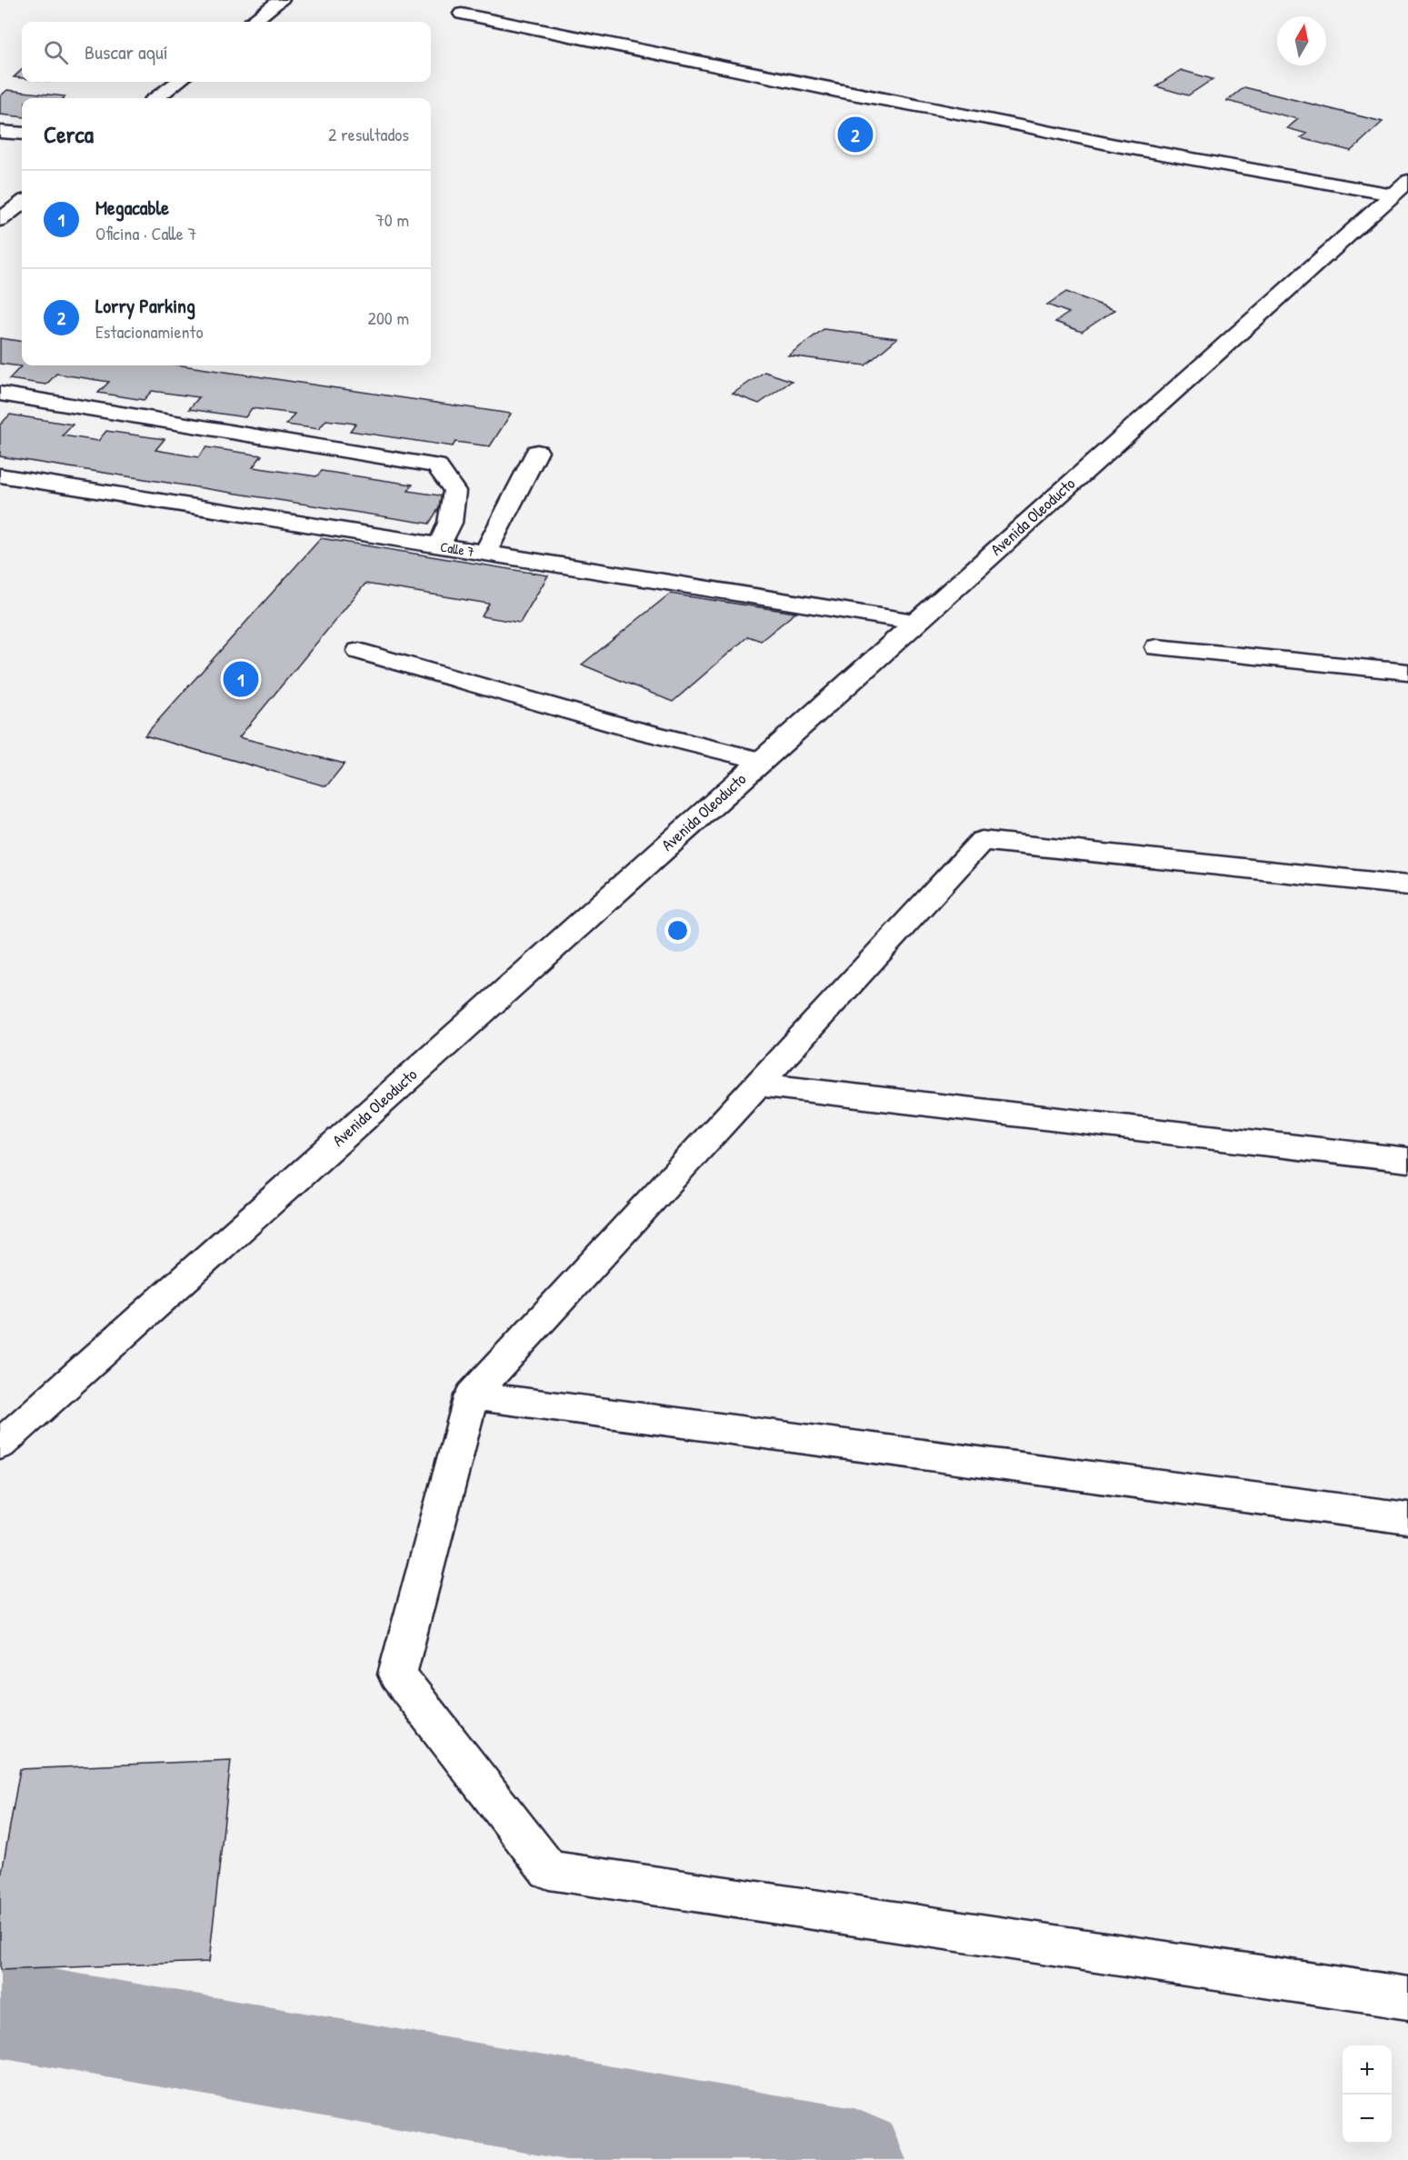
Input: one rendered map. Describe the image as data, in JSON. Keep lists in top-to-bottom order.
{
  "streets": {
    "main road": ["Avenida Oleoducto", "Calle 7"]
  },
  "crossings": [
    ["Avenida Oleoducto", "Calle 7"]
  ],
  "north": "top",
  "page": {
    "search": "Buscar aquí",
    "heading": ["Cerca", "2 resultados"],
    "pins": ["2", "1"],
    "list": [
      {
        "mark": "1",
        "name": "Megacable",
        "note": "Oficina · Calle 7",
        "value": "70 m"
      },
      {
        "mark": "2",
        "name": "Lorry Parking",
        "note": "Estacionamiento",
        "value": "200 m"
      }
    ],
    "map_buttons": ["+", "−"]
  }
}
